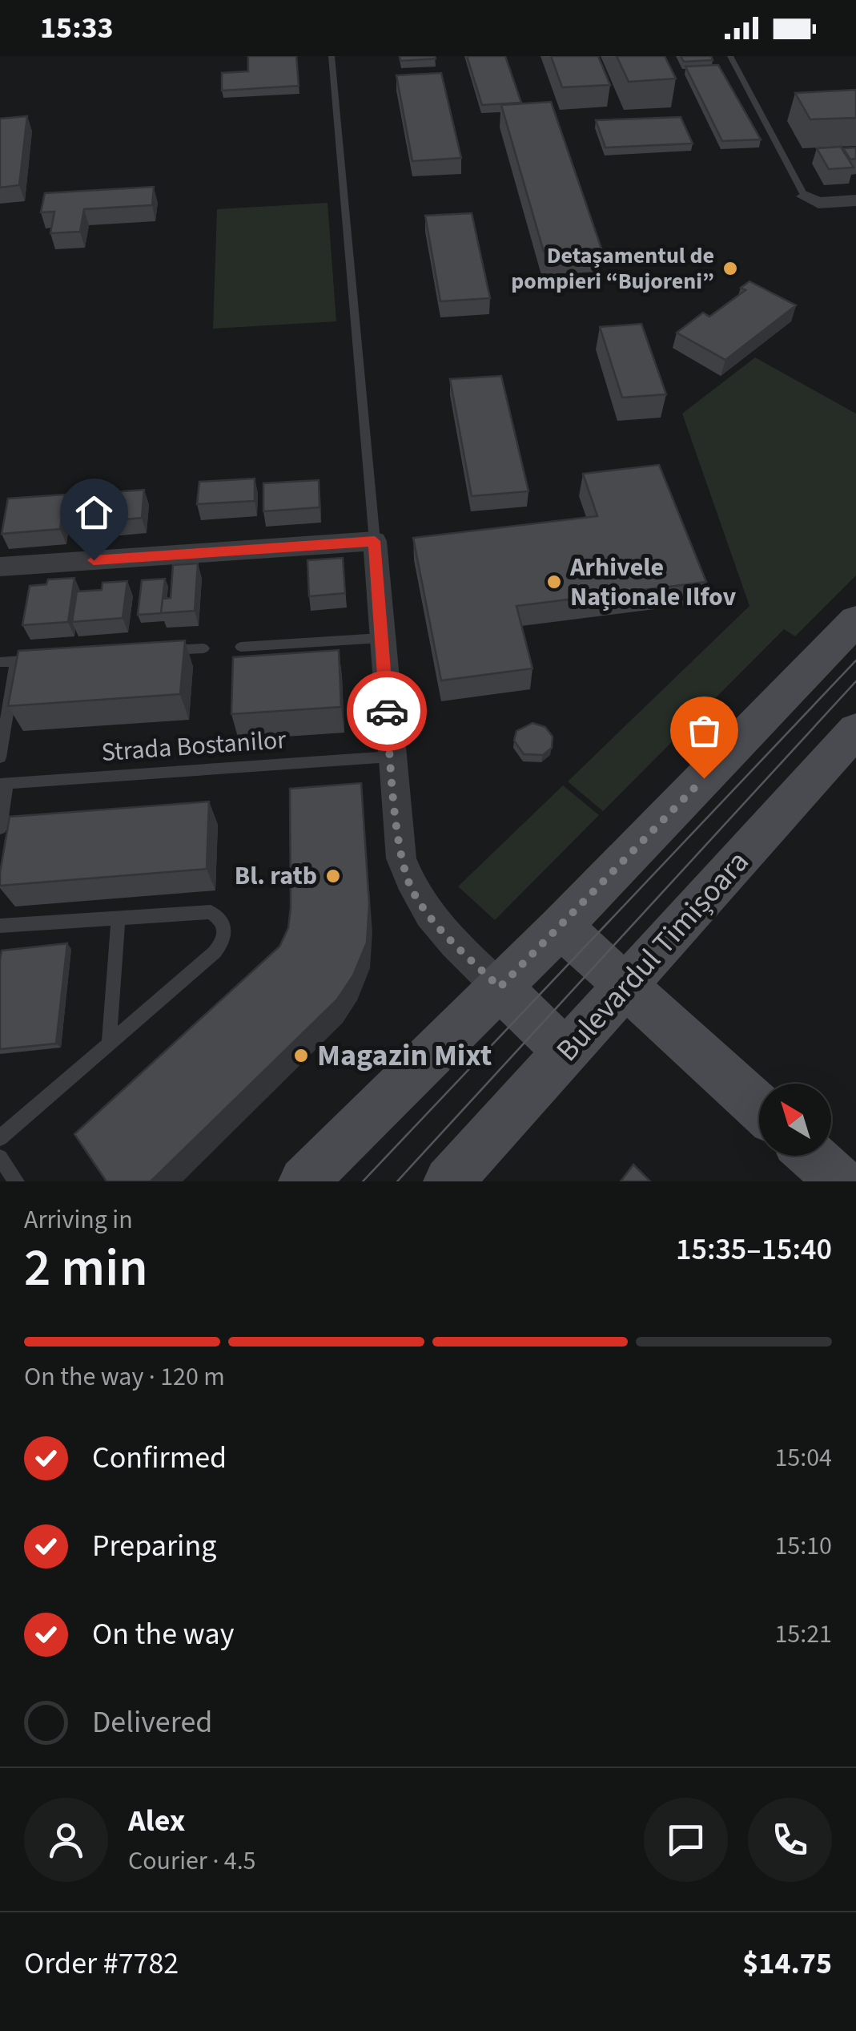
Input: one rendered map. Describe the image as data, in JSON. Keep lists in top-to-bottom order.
{
  "streets": {
    "main road": ["Bulevardul Timișoara"],
    "lane": ["Strada Bostanilor"]
  },
  "places": [
    "Detașamentul de pompieri “Bujoreni”",
    "Arhivele Naționale Ilfov",
    "Bl. ratb",
    "Magazin Mixt"
  ],
  "north": "top left",
  "page": {
    "status": "15:33",
    "heading": ["2 min", "Arriving in", "15:35–15:40"],
    "panel": [
      "Alex",
      "Courier · 4.5",
      "Order #7782",
      "$14.75"
    ],
    "bar": "On the way · 120 m",
    "list": [
      ["Confirmed", "15:04"],
      ["Preparing", "15:10"],
      ["On the way", "15:21"],
      "Delivered"
    ]
  }
}
